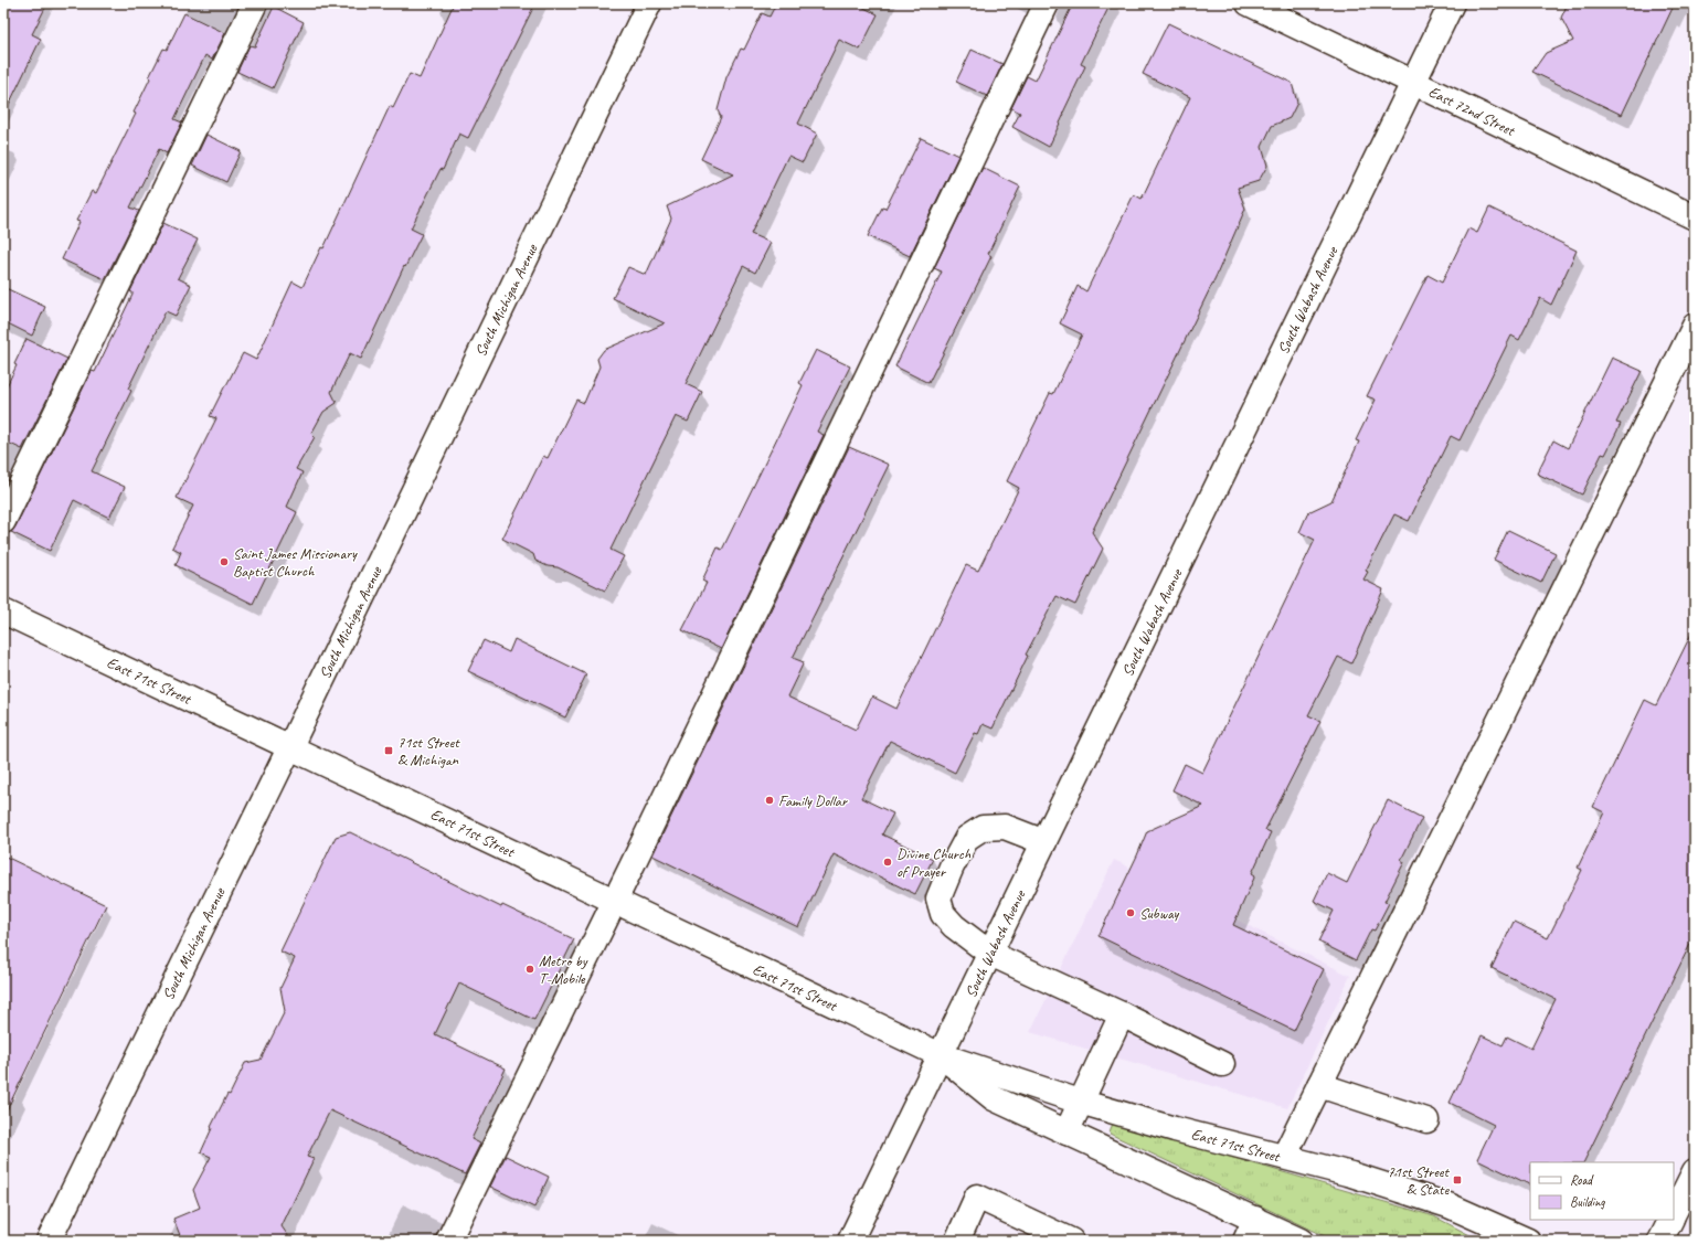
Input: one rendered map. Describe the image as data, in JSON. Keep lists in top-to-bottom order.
{
  "streets": {
    "street": [
      "East 72nd Street",
      "South Michigan Avenue",
      "South Wabash Avenue",
      "East 71st Street"
    ]
  },
  "crossings": [
    ["East 72nd Street", "South Wabash Avenue"],
    ["South Michigan Avenue", "East 71st Street"],
    ["South Wabash Avenue", "East 71st Street"]
  ],
  "places": {
    "other": [
      "Saint James Missionary Baptist Church",
      "Family Dollar",
      "Divine Church of Prayer",
      "Subway",
      "Metro by T-Mobile"
    ],
    "transit": ["71st Street & Michigan", "71st Street & State"]
  },
  "legend": ["Road", "Building"]
}
